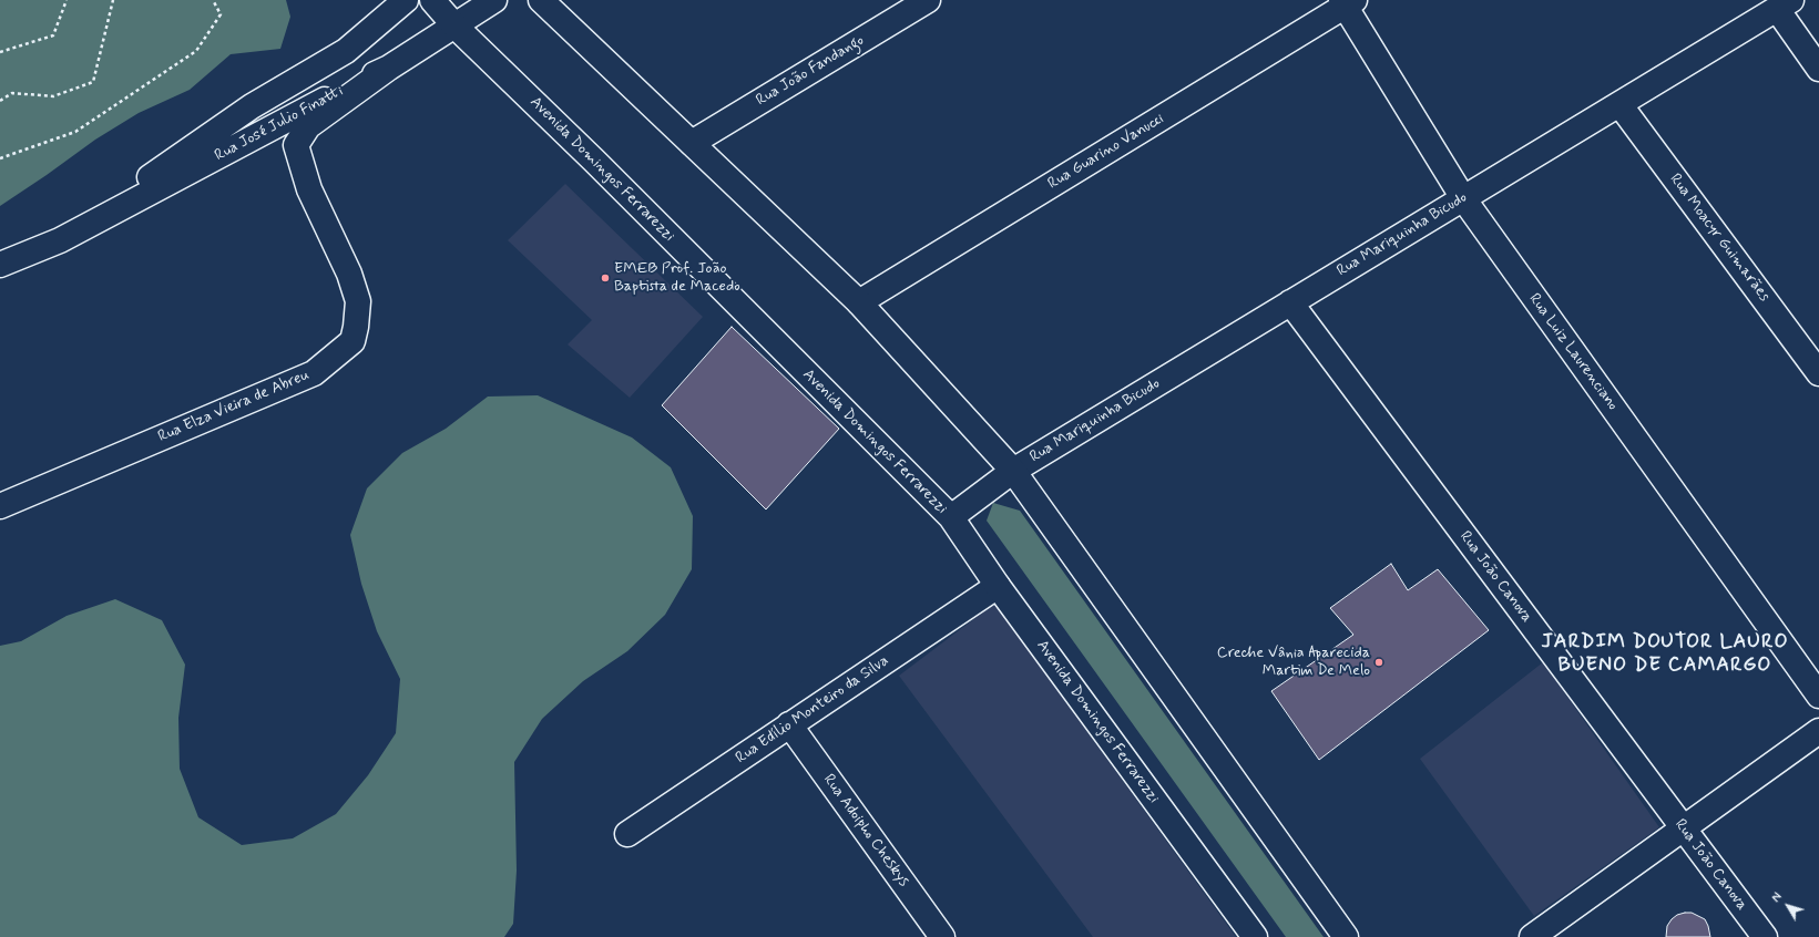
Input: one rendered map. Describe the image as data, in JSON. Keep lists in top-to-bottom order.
{
  "streets": {
    "street": [
      "Rua João Fandango",
      "Rua José Julio Finatti",
      "Rua Guarino Vanucci",
      "Avenida Domingos Ferrarezzi",
      "Rua Mariquinha Bicudo",
      "Rua Moacyr Guimarães",
      "Rua Luiz Laurenciano",
      "Rua Elza Vieira de Abreu",
      "Rua João Canova",
      "Rua Edílio Monteiro da Silva",
      "Rua Adoipho Cheskys"
    ]
  },
  "crossings": [
    ["Rua José Julio Finatti", "Avenida Domingos Ferrarezzi"],
    ["Rua José Julio Finatti", "Rua Elza Vieira de Abreu"],
    ["Rua Guarino Vanucci", "Rua Luiz Laurenciano"],
    ["Avenida Domingos Ferrarezzi", "Rua Mariquinha Bicudo"],
    ["Avenida Domingos Ferrarezzi", "Rua Edílio Monteiro da Silva"],
    ["Rua Mariquinha Bicudo", "Rua Moacyr Guimarães"],
    ["Rua Mariquinha Bicudo", "Rua Luiz Laurenciano"],
    ["Rua Mariquinha Bicudo", "Rua João Canova"],
    ["Rua Edílio Monteiro da Silva", "Rua Adoipho Cheskys"]
  ],
  "districts": ["JARDIM DOUTOR LAURO BUENO DE CAMARGO"],
  "places": ["EMEB Prof. João Baptista de Macedo", "Creche Vânia Aparecida Martim De Melo"],
  "north": "top left"
}
